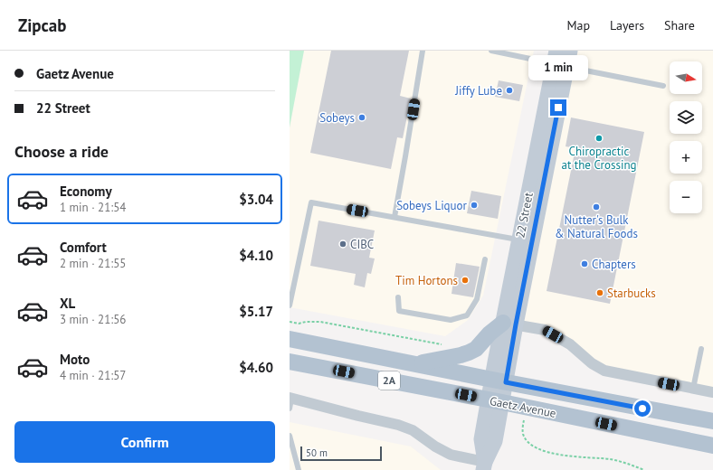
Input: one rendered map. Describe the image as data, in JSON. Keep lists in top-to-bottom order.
{
  "streets": {
    "main road": ["2A", "Gaetz Avenue"],
    "street": ["22 Street"]
  },
  "crossings": [
    ["22 Street", "Gaetz Avenue"]
  ],
  "places": [
    "Jiffy Lube",
    "Sobeys",
    "Chiropractic at the Crossing",
    "Sobeys Liquor",
    "Nutter's Bulk & Natural Foods",
    "CIBC",
    "Chapters",
    "Tim Hortons",
    "Starbucks"
  ],
  "scale_bar": "50 m",
  "north": "right",
  "page": {
    "header": "Zipcab",
    "nav": ["Map", "Layers", "Share"],
    "banner": ["Gaetz Avenue", "22 Street"],
    "bubble": "1 min",
    "map_buttons": ["+", "−"],
    "heading": "Choose a ride",
    "list": [
      {
        "name": "Economy",
        "note": "1 min · 21:54",
        "value": "$3.04"
      },
      {
        "name": "Comfort",
        "note": "2 min · 21:55",
        "value": "$4.10"
      },
      {
        "name": "XL",
        "note": "3 min · 21:56",
        "value": "$5.17"
      },
      {
        "name": "Moto",
        "note": "4 min · 21:57",
        "value": "$4.60"
      }
    ],
    "buttons": "Confirm",
    "scale": "50 m"
  }
}
